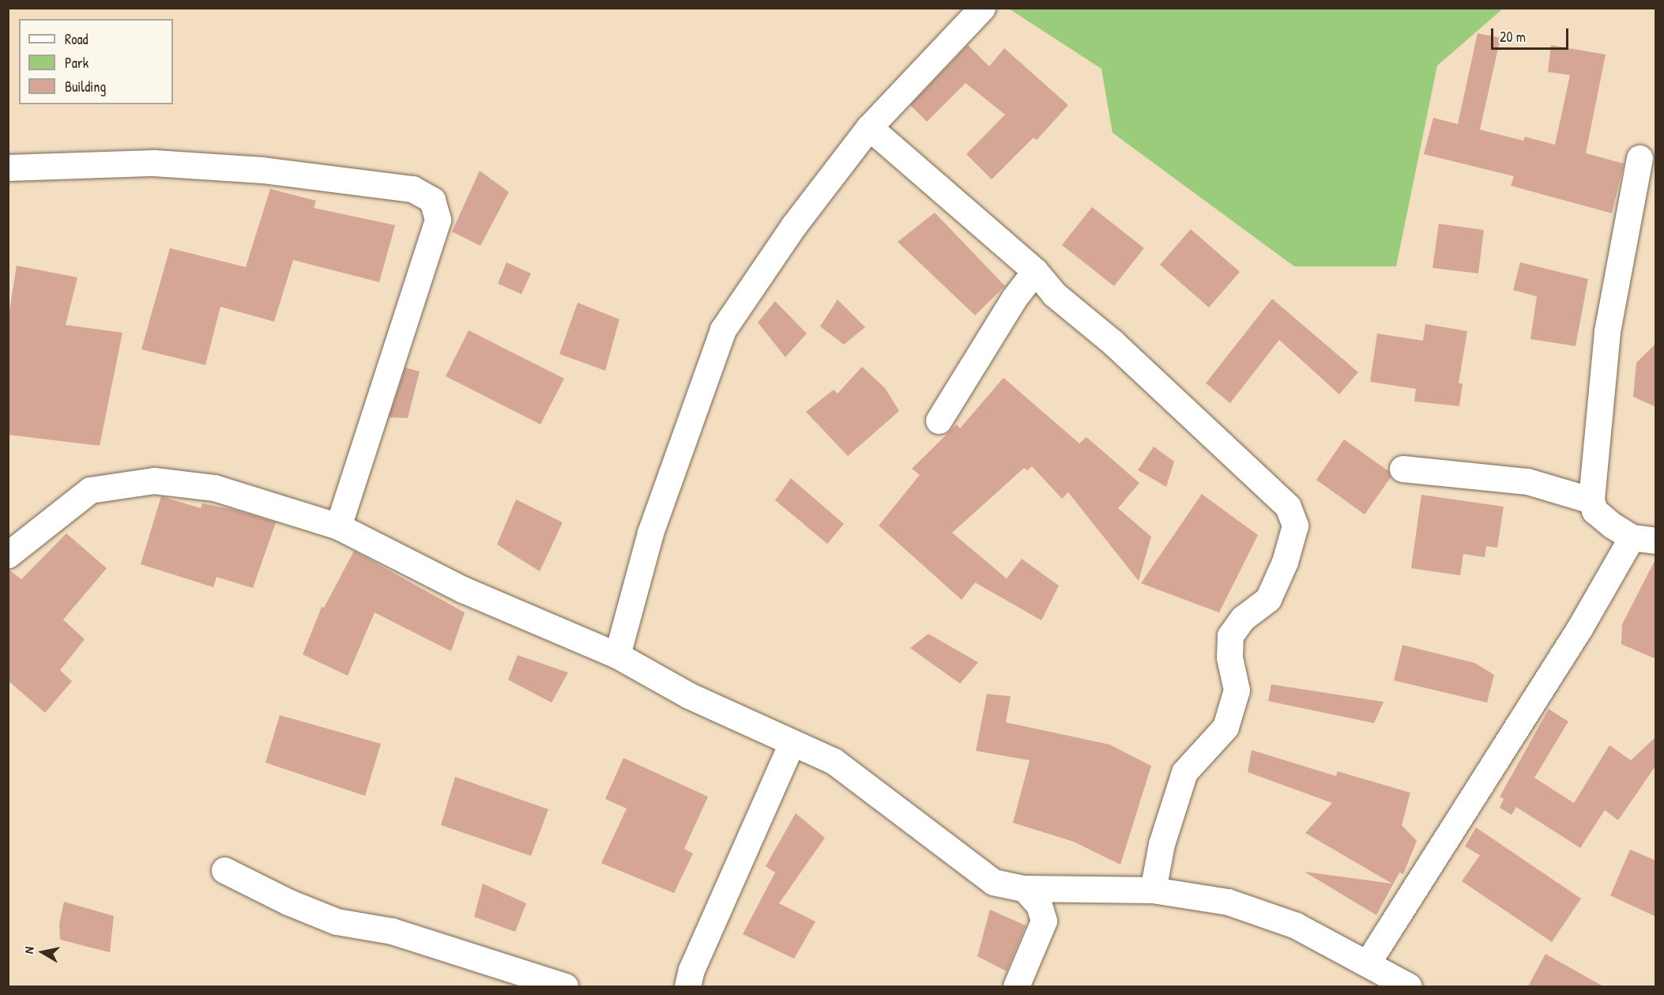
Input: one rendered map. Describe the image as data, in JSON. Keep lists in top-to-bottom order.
{
  "legend": ["Road", "Park", "Building"],
  "scale_bar": "20 m",
  "north": "left"
}
